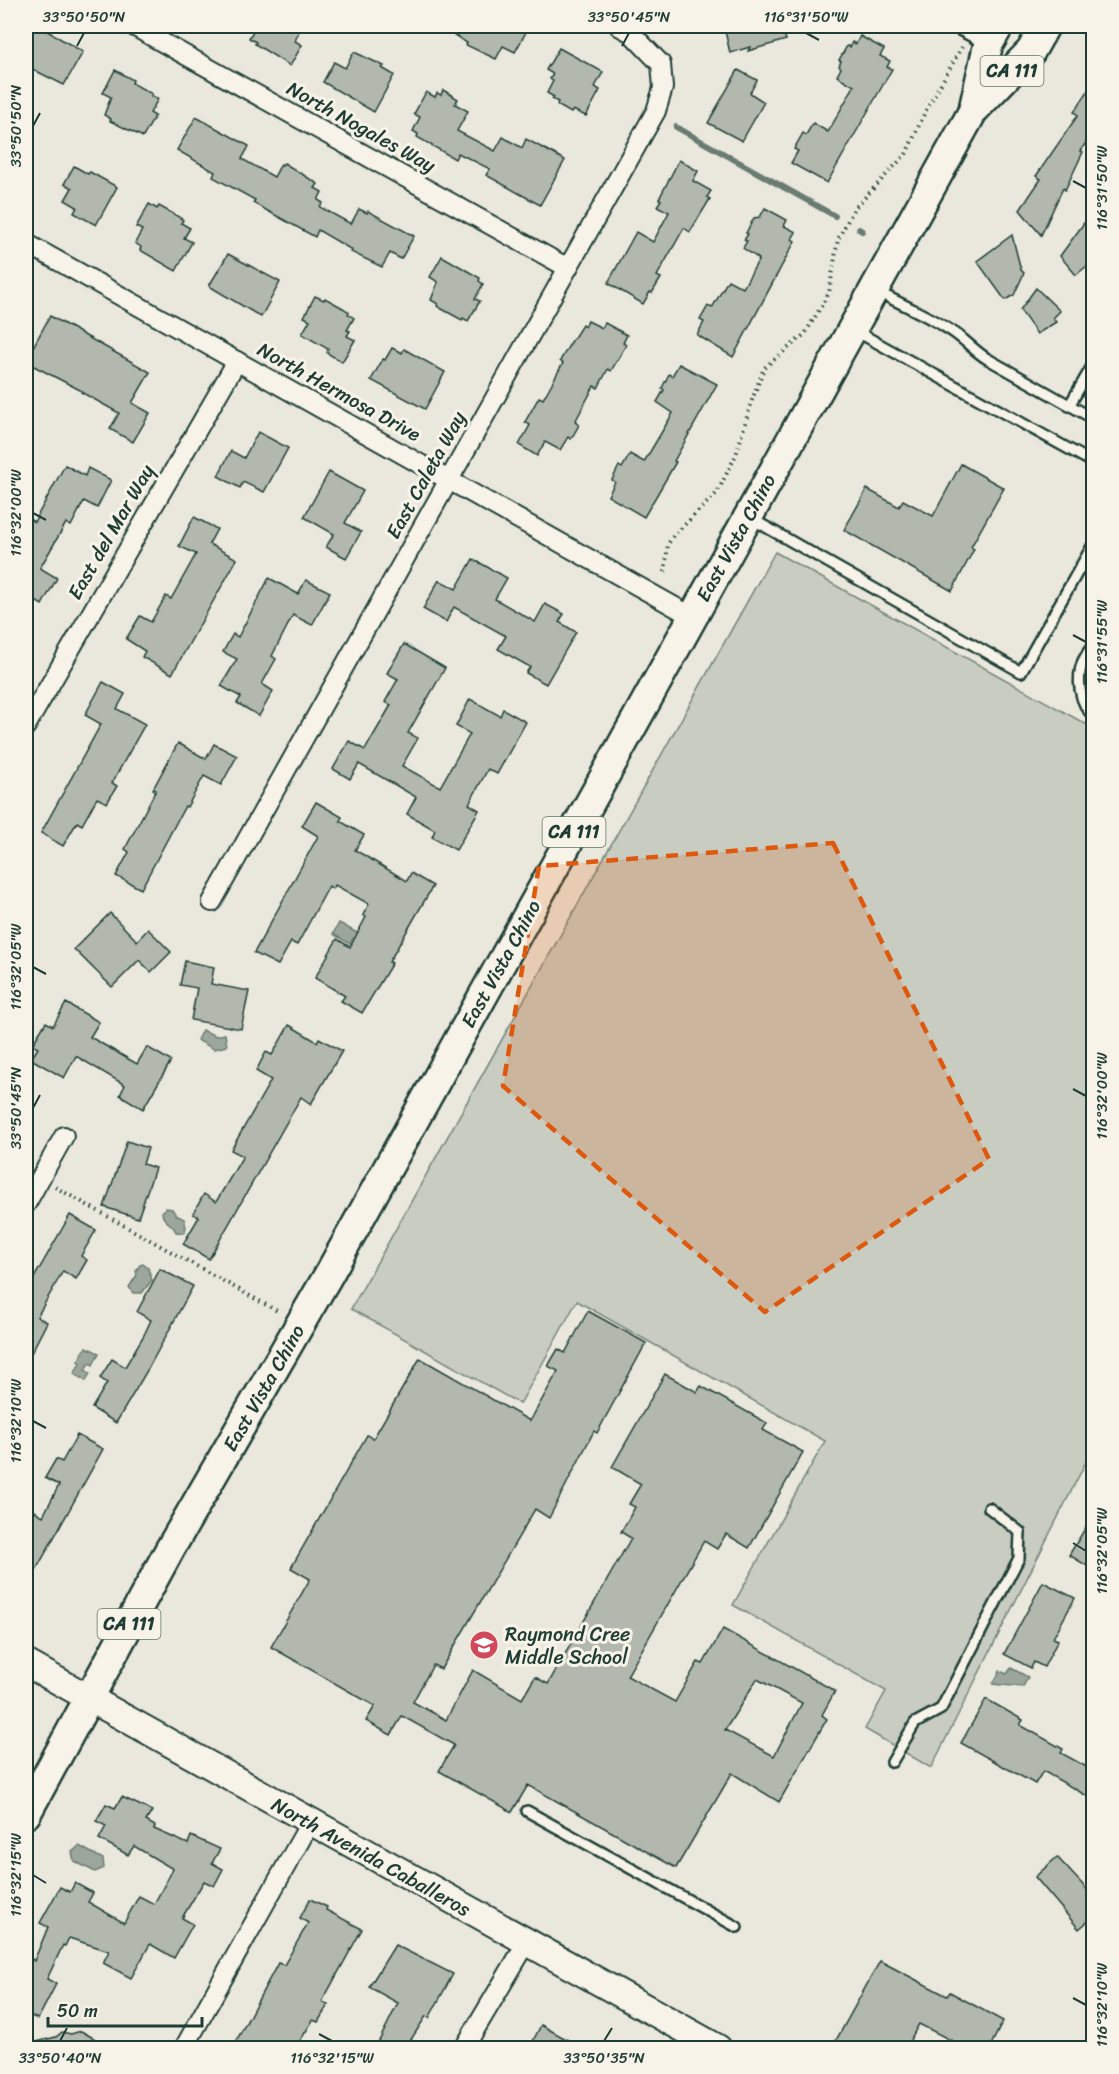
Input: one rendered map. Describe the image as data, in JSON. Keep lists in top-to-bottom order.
{
  "streets": {
    "main road": ["CA 111", "East Vista Chino"],
    "street": [
      "North Nogales Way",
      "North Hermosa Drive",
      "East Caleta Way",
      "East del Mar Way",
      "North Avenida Caballeros"
    ]
  },
  "crossings": [
    ["North Nogales Way", "East Caleta Way"],
    ["North Hermosa Drive", "East Caleta Way"],
    ["North Hermosa Drive", "East del Mar Way"],
    ["North Hermosa Drive", "East Vista Chino"],
    ["East Vista Chino", "North Avenida Caballeros"]
  ],
  "places": {
    "school or university": ["Raymond Cree Middle School"]
  },
  "scale_bar": "50 m",
  "coordinates": [
    "33°50'50\"N",
    "33°50'45\"N",
    "116°31'50\"W",
    "116°32'00\"W",
    "116°31'55\"W",
    "116°32'05\"W",
    "116°32'10\"W",
    "116°32'15\"W",
    "33°50'40\"N",
    "33°50'35\"N"
  ]
}
